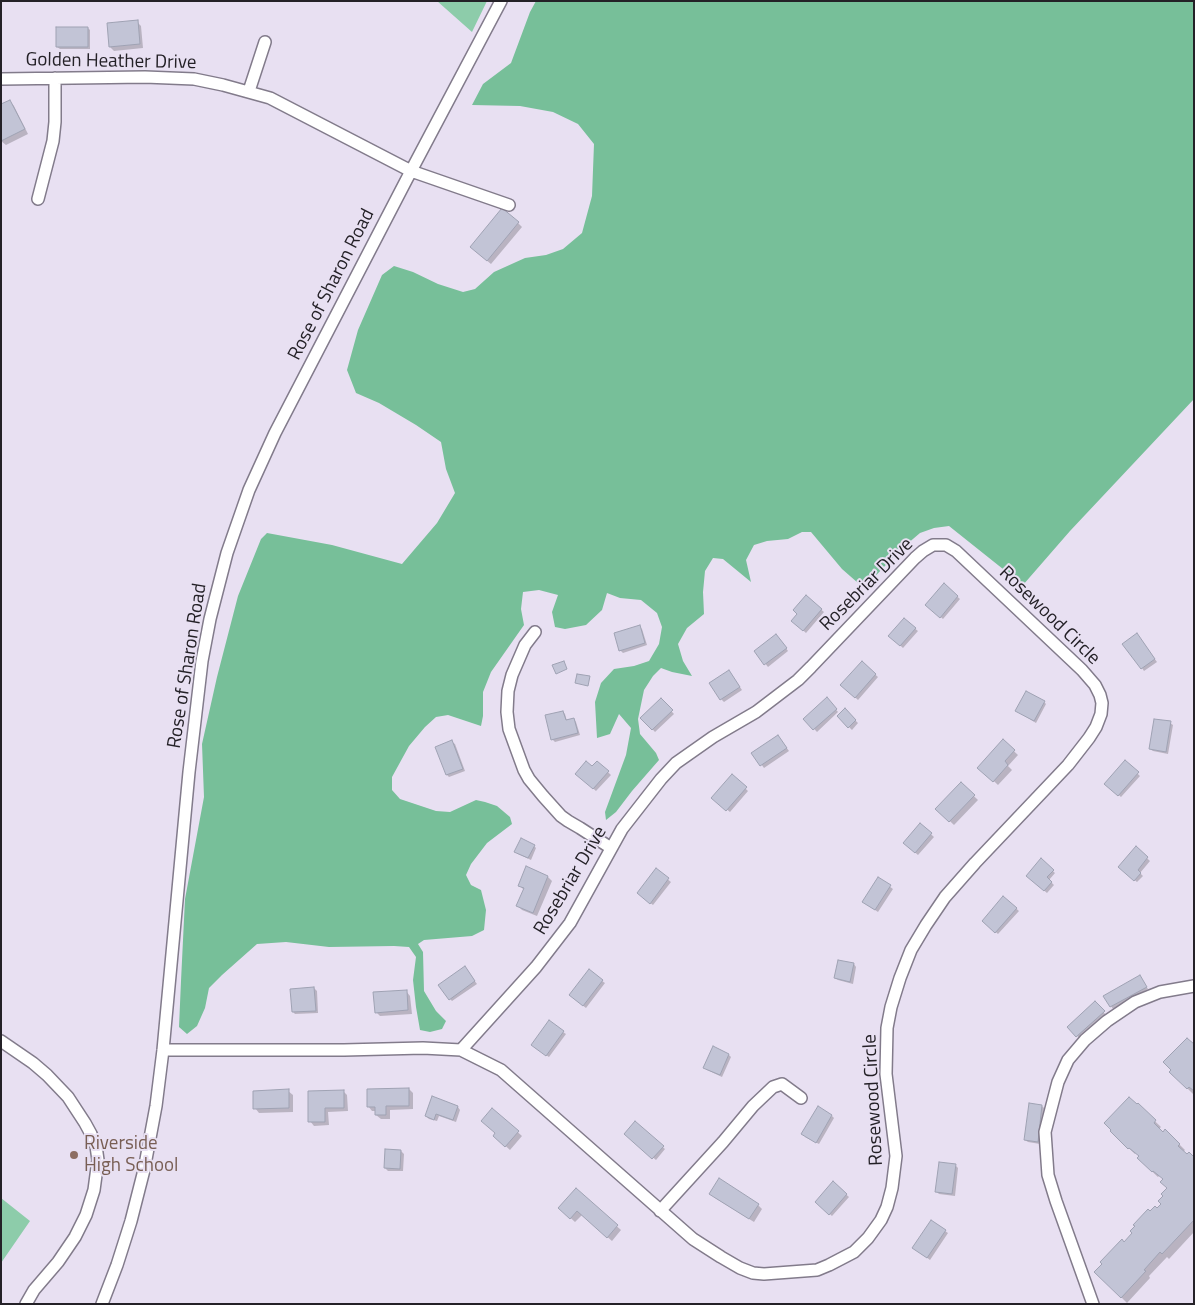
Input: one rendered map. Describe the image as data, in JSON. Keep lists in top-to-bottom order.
{
  "streets": {
    "street": [
      "Golden Heather Drive",
      "Rose of Sharon Road",
      "Rosebriar Drive",
      "Rosewood Circle"
    ]
  },
  "crossings": [
    ["Golden Heather Drive", "Rose of Sharon Road"],
    ["Rosebriar Drive", "Rosewood Circle"]
  ],
  "places": ["Riverside High School"]
}
